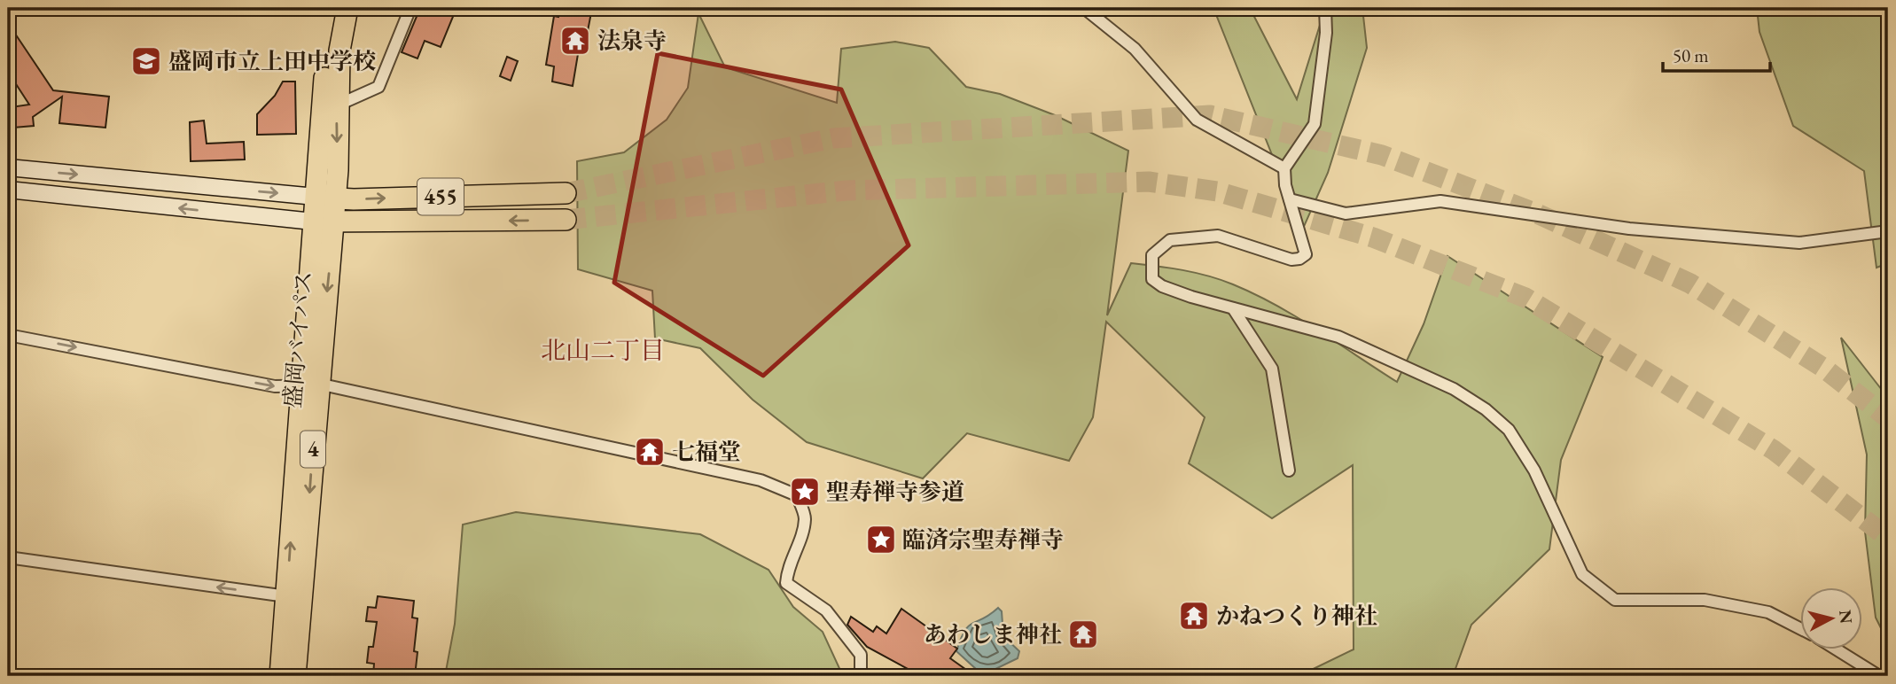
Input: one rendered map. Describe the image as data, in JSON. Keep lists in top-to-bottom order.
{
  "streets": {
    "highway": ["455", "盛岡バイパス", "4"]
  },
  "crossings": [
    ["455", "盛岡バイパス"]
  ],
  "districts": ["北山二丁目"],
  "places": {
    "temple": [
      "法泉寺",
      "七福堂",
      "かねつくり神社",
      "あわしま神社"
    ],
    "school or university": ["盛岡市立上田中学校"],
    "place": ["聖寿禅寺参道", "臨済宗聖寿禅寺"]
  },
  "scale_bar": "50 m",
  "north": "right"
}
